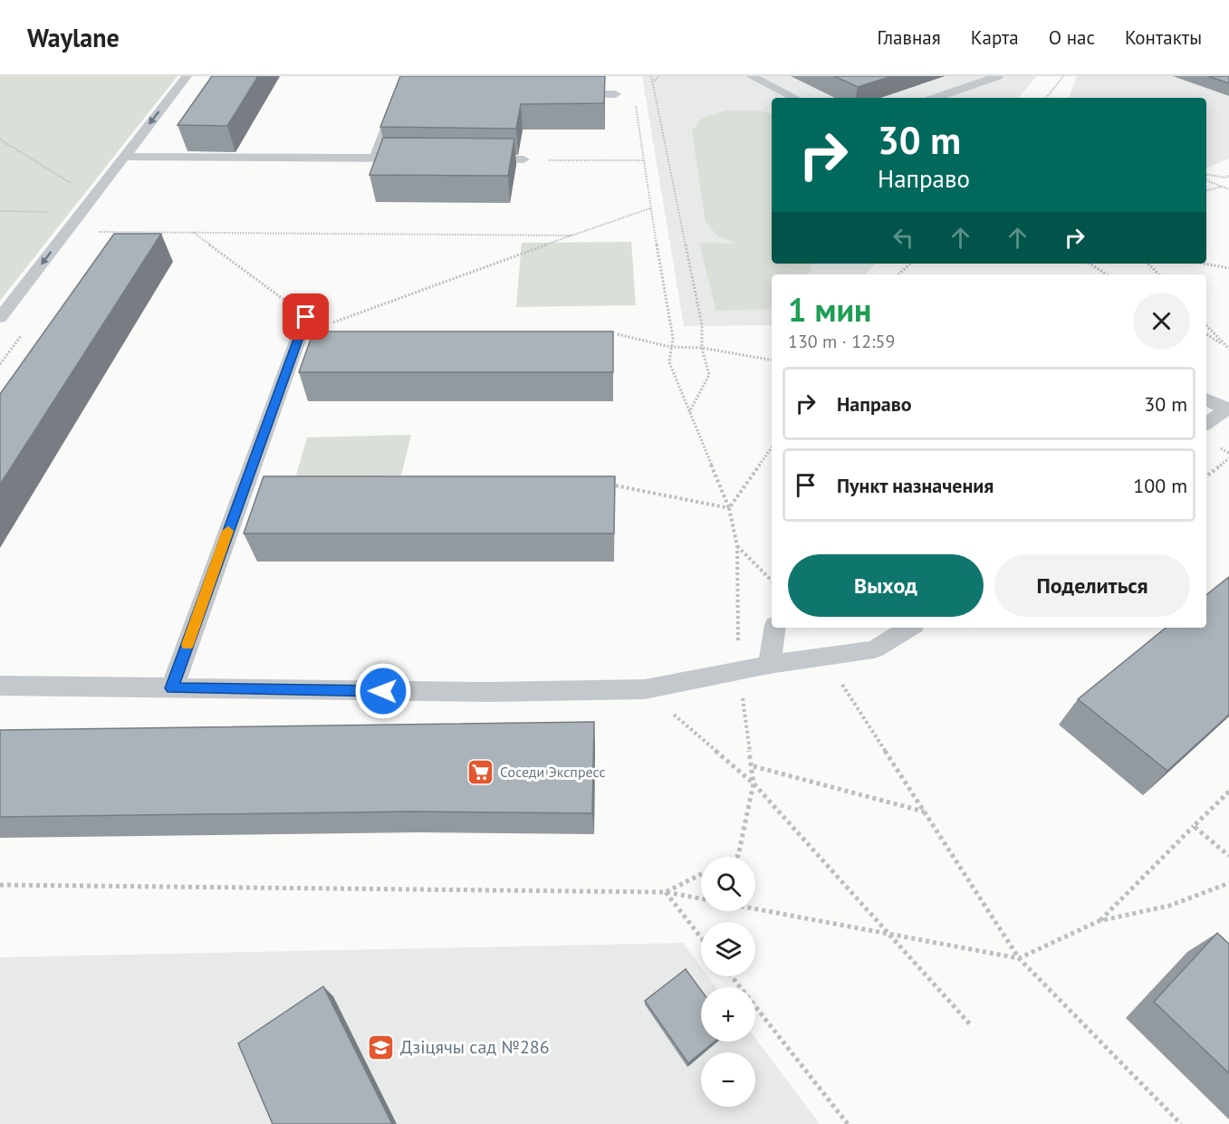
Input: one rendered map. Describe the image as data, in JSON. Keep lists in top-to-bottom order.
{
  "places": {
    "supermarket": ["Соседи Экспресс"],
    "school or university": ["Дзіцячы сад №286"]
  },
  "page": {
    "header": "Waylane",
    "nav": [
      "Главная",
      "Карта",
      "О нас",
      "Контакты"
    ],
    "turn": ["30 m", "Направо"],
    "heading": ["1 мин", "130 m · 12:59"],
    "list": [
      {
        "name": "Направо",
        "value": "30 m"
      },
      {
        "name": "Пункт назначения",
        "value": "100 m"
      }
    ],
    "buttons": ["Выход", "Поделиться"],
    "map_buttons": ["+", "−"]
  }
}
